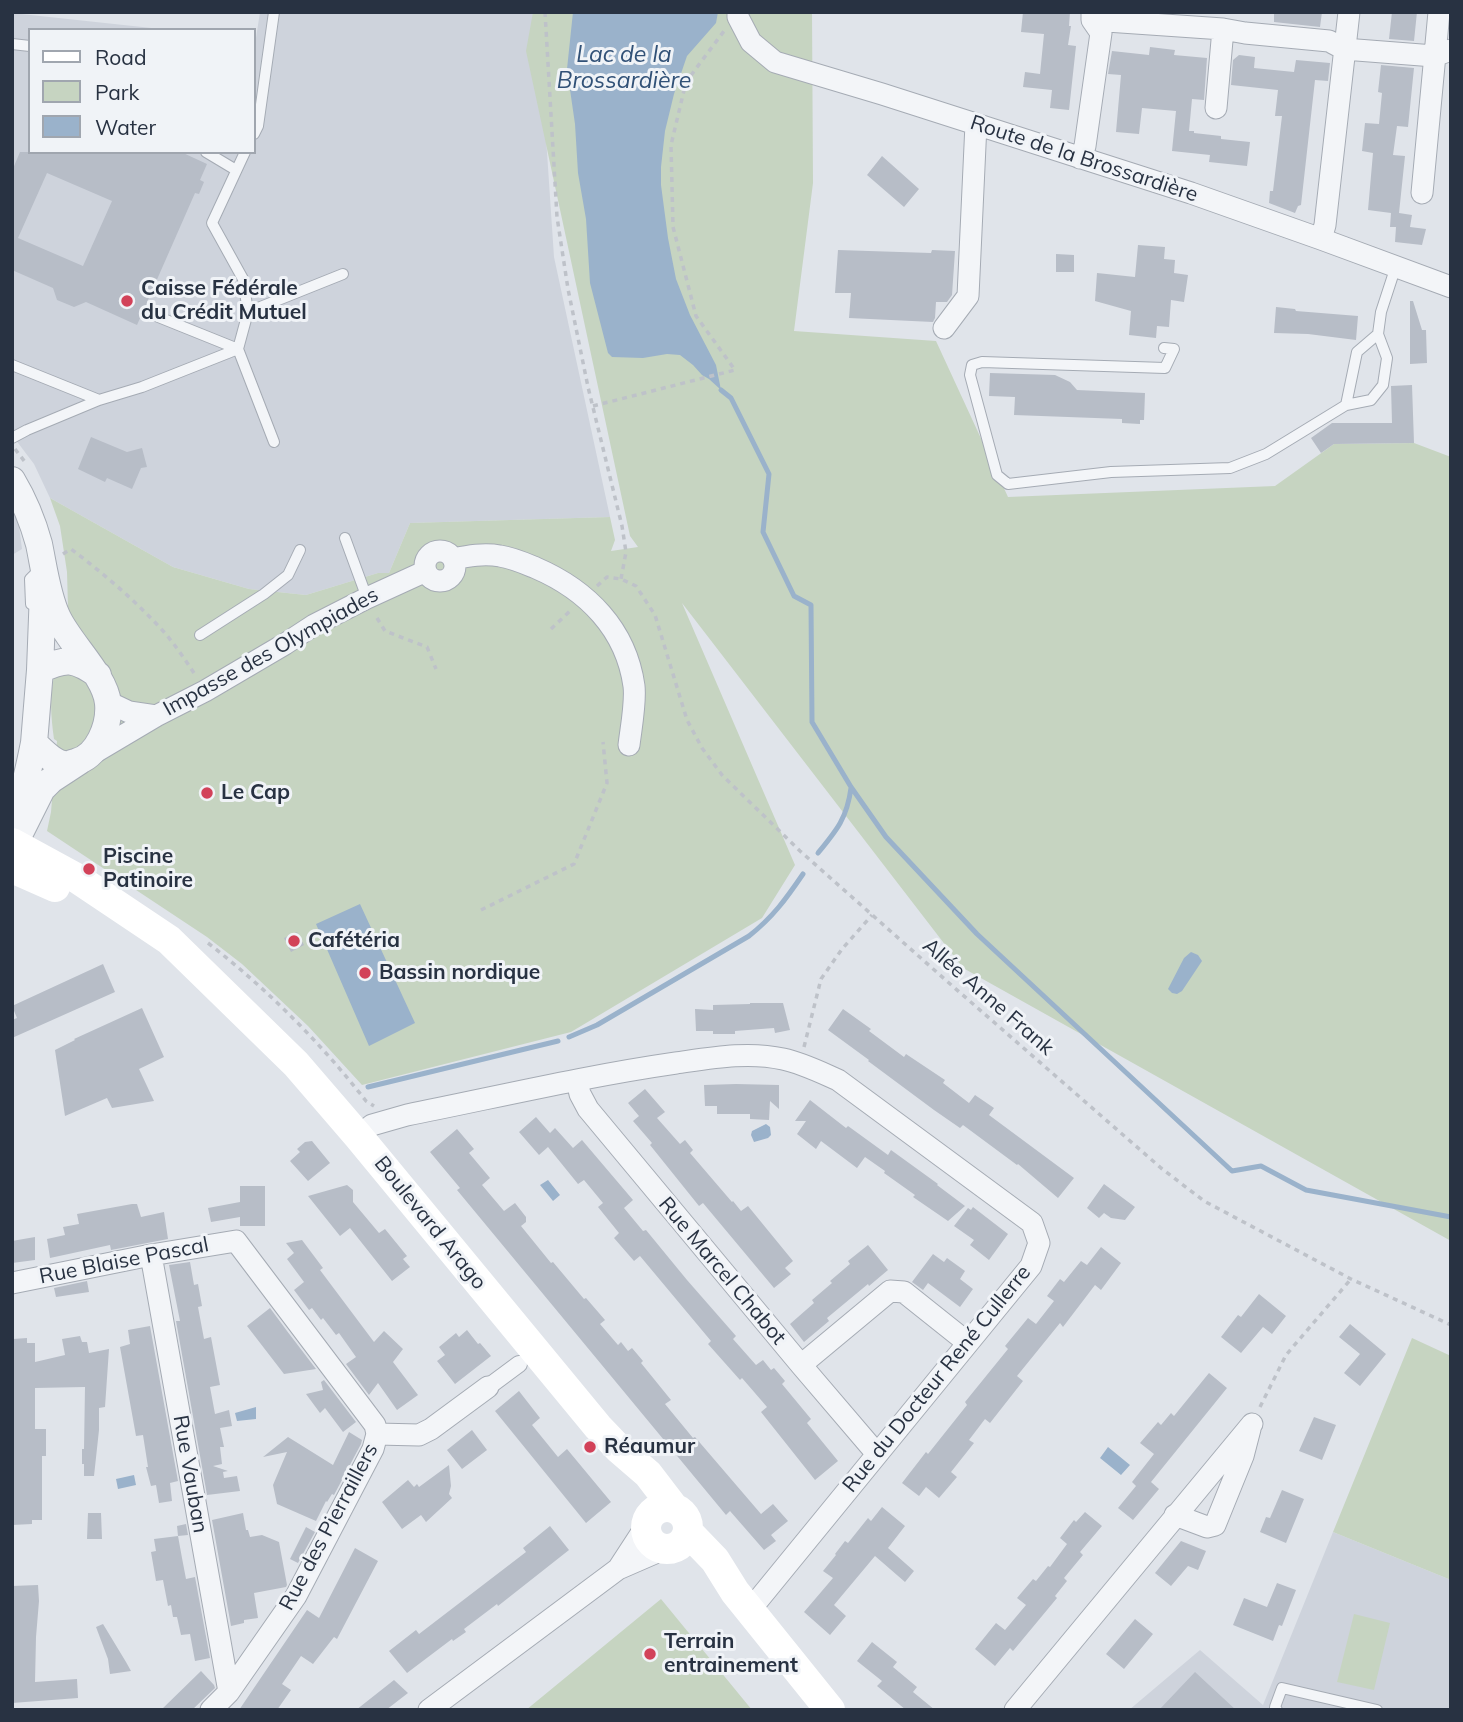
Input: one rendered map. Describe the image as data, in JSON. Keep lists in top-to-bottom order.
{
  "streets": {
    "main road": ["Boulevard Arago"],
    "street": [
      "Route de la Brossardière",
      "Impasse des Olympiades",
      "Rue Blaise Pascal",
      "Rue Marcel Chabot",
      "Rue du Docteur René Cullerre",
      "Rue Vauban",
      "Rue des Pierraillers"
    ],
    "path": ["Allée Anne Frank"]
  },
  "crossings": [
    ["Impasse des Olympiades", "Boulevard Arago"],
    ["Boulevard Arago", "Rue du Docteur René Cullerre"],
    ["Rue Blaise Pascal", "Rue Vauban"],
    ["Rue Blaise Pascal", "Rue des Pierraillers"],
    ["Rue Marcel Chabot", "Rue du Docteur René Cullerre"],
    ["Rue Vauban", "Rue des Pierraillers"]
  ],
  "water": ["Lac de la Brossardière"],
  "places": [
    "Caisse Fédérale du Crédit Mutuel",
    "Le Cap",
    "Piscine Patinoire",
    "Cafétéria",
    "Bassin nordique",
    "Réaumur",
    "Terrain entrainement"
  ],
  "legend": ["Road", "Park", "Water"]
}
